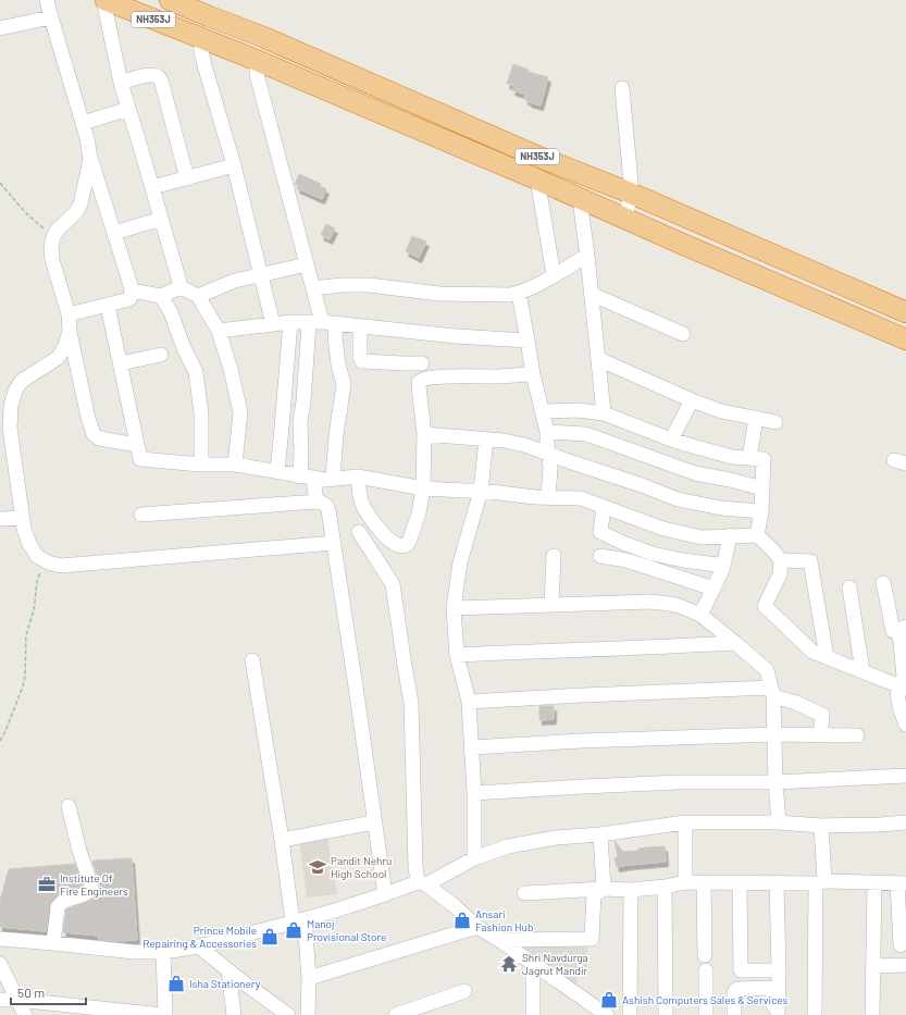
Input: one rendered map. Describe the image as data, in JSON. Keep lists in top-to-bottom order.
{
  "streets": {
    "highway": ["NH353J"]
  },
  "places": {
    "school or university": ["Pandit Nehru High School"],
    "office": ["Institute Of Fire Engineers"],
    "shop": [
      "Ansari Fashion Hub",
      "Manoj Provisional Store",
      "Prince Mobile Repairing & Accessories",
      "Isha Stationery",
      "Ashish Computers Sales & Services"
    ],
    "temple": ["Shri Navdurga Jagrut Mandir"]
  },
  "scale_bar": "50 m"
}
